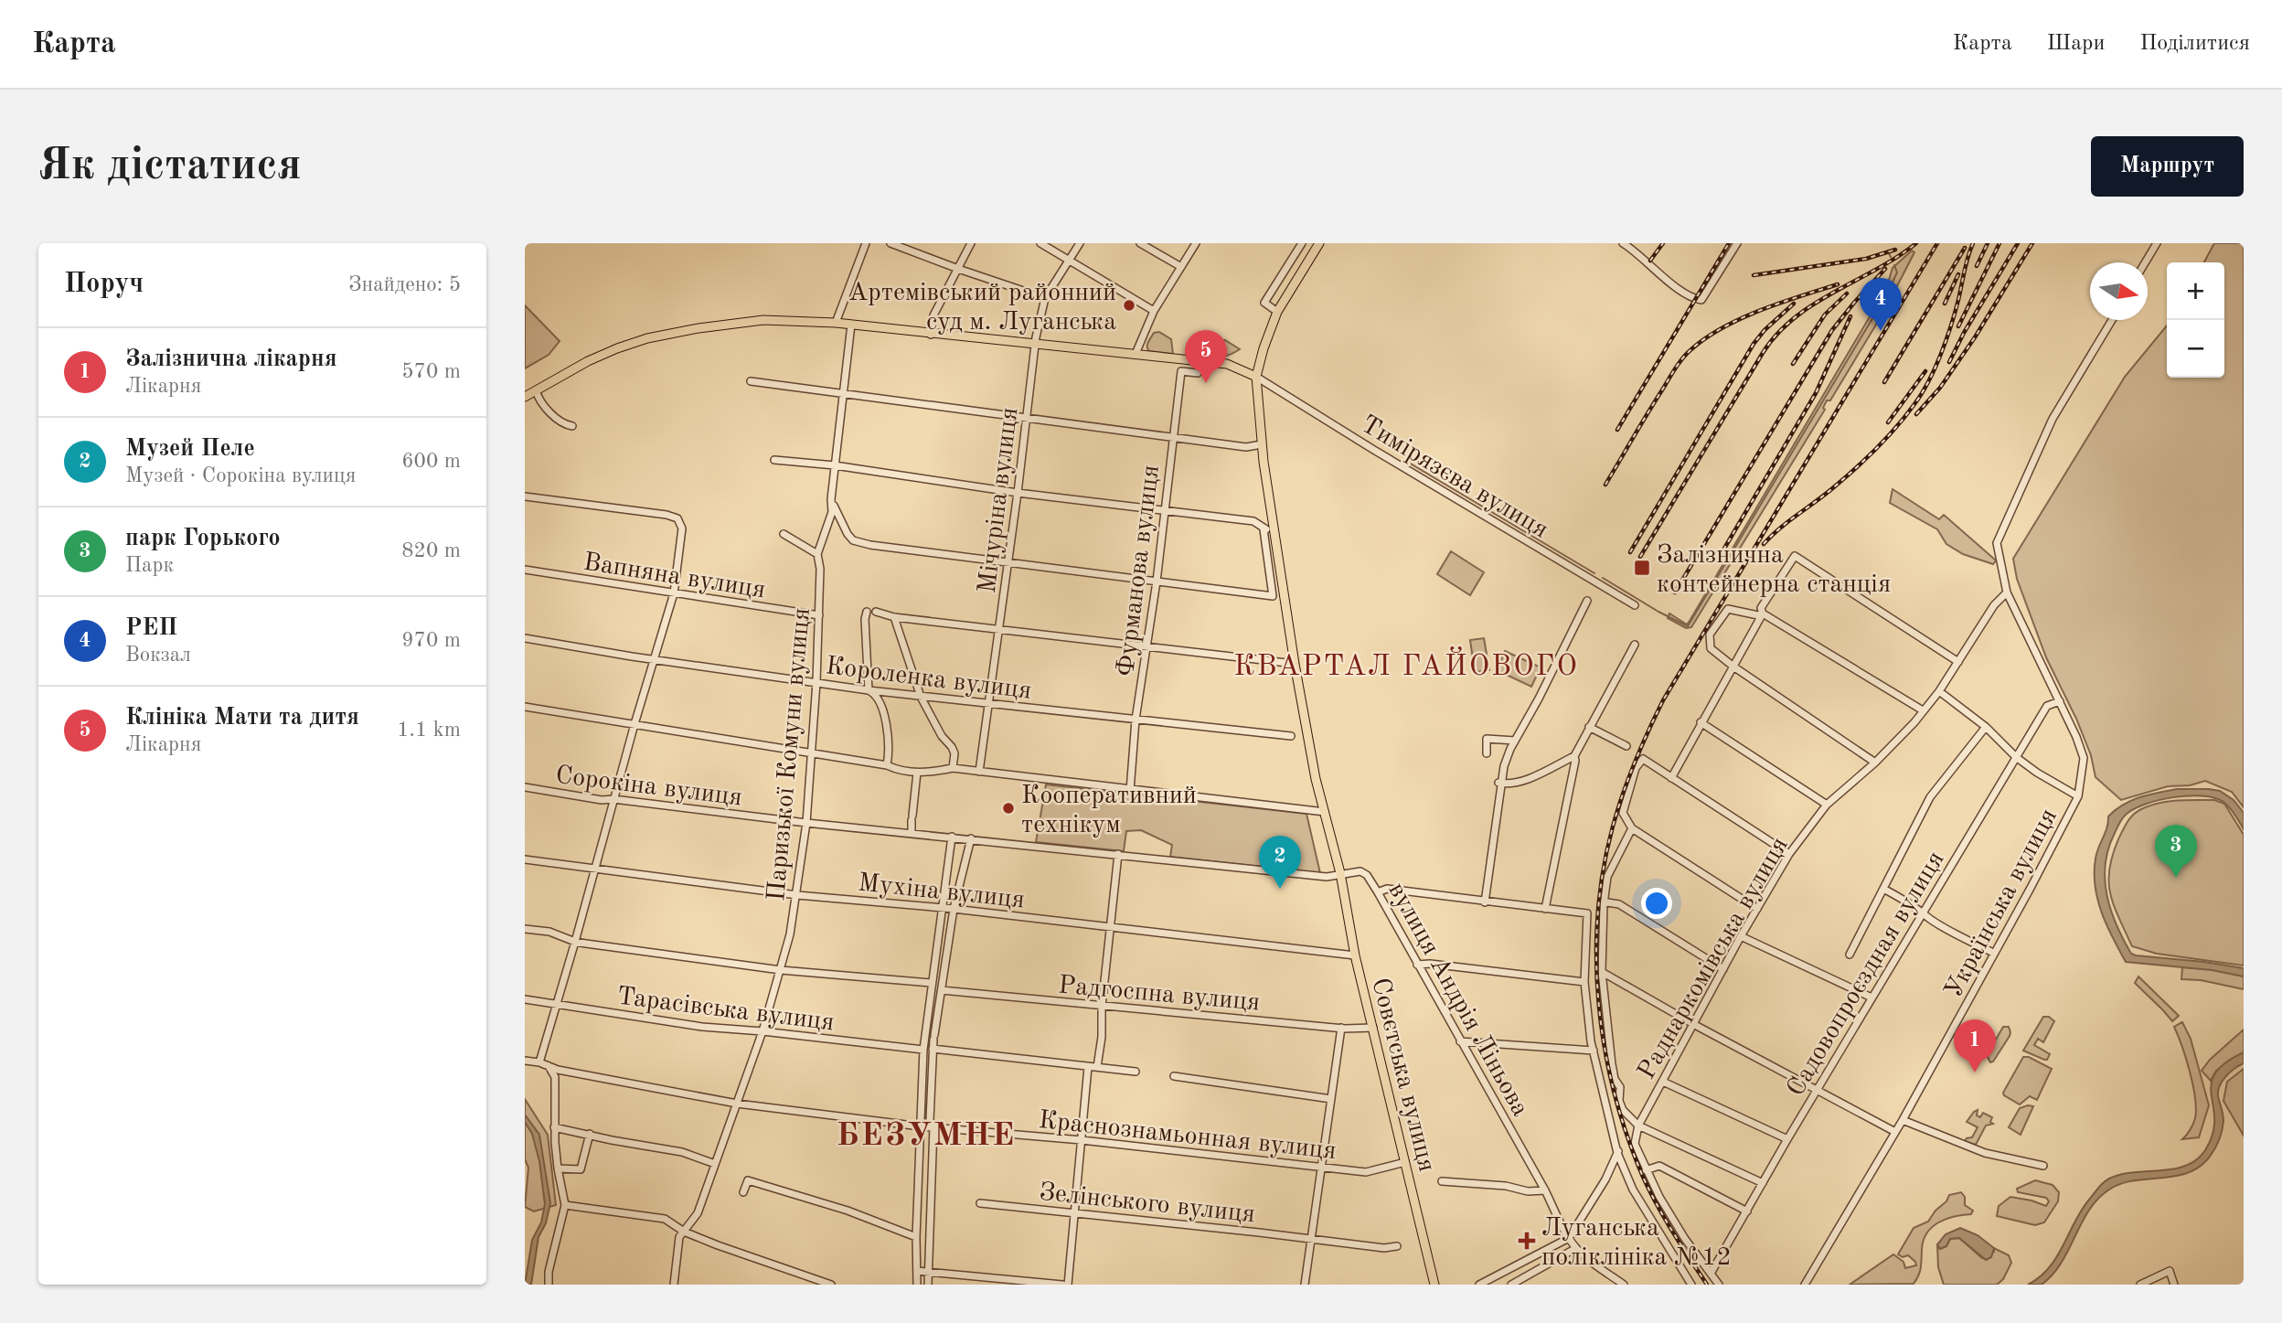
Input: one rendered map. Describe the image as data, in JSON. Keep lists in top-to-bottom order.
{
  "streets": {
    "main road": ["Совєтська вулиця"],
    "street": [
      "Тимірязєва вулиця",
      "Мічуріна вулиця",
      "Фурманова вулиця",
      "Вапняна вулиця",
      "Короленка вулиця",
      "Паризької Комуни вулиця",
      "Сорокіна вулиця",
      "Мухіна вулиця",
      "Українська вулиця",
      "Раднаркомівська вулиця",
      "Садовопроєздная вулиця",
      "Радгоспна вулиця",
      "вулиця Андрія Ліньова",
      "Тарасівська вулиця",
      "Краснознамьонная вулиця",
      "Зелінського вулиця"
    ]
  },
  "crossings": [
    ["Мічуріна вулиця", "Короленка вулиця"],
    ["Фурманова вулиця", "Короленка вулиця"],
    ["Вапняна вулиця", "Паризької Комуни вулиця"],
    ["Короленка вулиця", "Паризької Комуни вулиця"],
    ["Паризької Комуни вулиця", "Сорокіна вулиця"],
    ["Паризької Комуни вулиця", "Мухіна вулиця"],
    ["Паризької Комуни вулиця", "Тарасівська вулиця"],
    ["Паризької Комуни вулиця", "Краснознамьонная вулиця"],
    ["Сорокіна вулиця", "вулиця Андрія Ліньова"],
    ["Сорокіна вулиця", "Совєтська вулиця"],
    ["Мухіна вулиця", "Совєтська вулиця"],
    ["Українська вулиця", "Раднаркомівська вулиця"],
    ["Українська вулиця", "Садовопроєздная вулиця"],
    ["Радгоспна вулиця", "Совєтська вулиця"],
    ["вулиця Андрія Ліньова", "Совєтська вулиця"],
    ["Совєтська вулиця", "Краснознамьонная вулиця"]
  ],
  "districts": ["КВАРТАЛ ГАЙОВОГО", "БЕЗУМНЕ"],
  "places": {
    "other": ["Артемівський районний суд м. Луганська", "Кооперативний технікум"],
    "transit": ["Залізнична контейнерна станція"],
    "health": ["Луганська поліклініка №12"]
  },
  "north": "right",
  "page": {
    "header": "Карта",
    "nav": ["Карта", "Шари", "Поділитися"],
    "buttons": "Маршрут",
    "title": "Як дістатися",
    "heading": ["Поруч", "Знайдено: 5"],
    "map_buttons": ["+", "−"],
    "pins": [
      "4",
      "5",
      "3",
      "2",
      "1"
    ],
    "list": [
      {
        "mark": "1",
        "name": "Залізнична лікарня",
        "note": "Лікарня",
        "value": "570 m"
      },
      {
        "mark": "2",
        "name": "Музей Пеле",
        "note": "Музей · Сорокіна вулиця",
        "value": "600 m"
      },
      {
        "mark": "3",
        "name": "парк Горького",
        "note": "Парк",
        "value": "820 m"
      },
      {
        "mark": "4",
        "name": "РЕП",
        "note": "Вокзал",
        "value": "970 m"
      },
      {
        "mark": "5",
        "name": "Клініка Мати та дитя",
        "note": "Лікарня",
        "value": "1.1 km"
      }
    ]
  }
}
